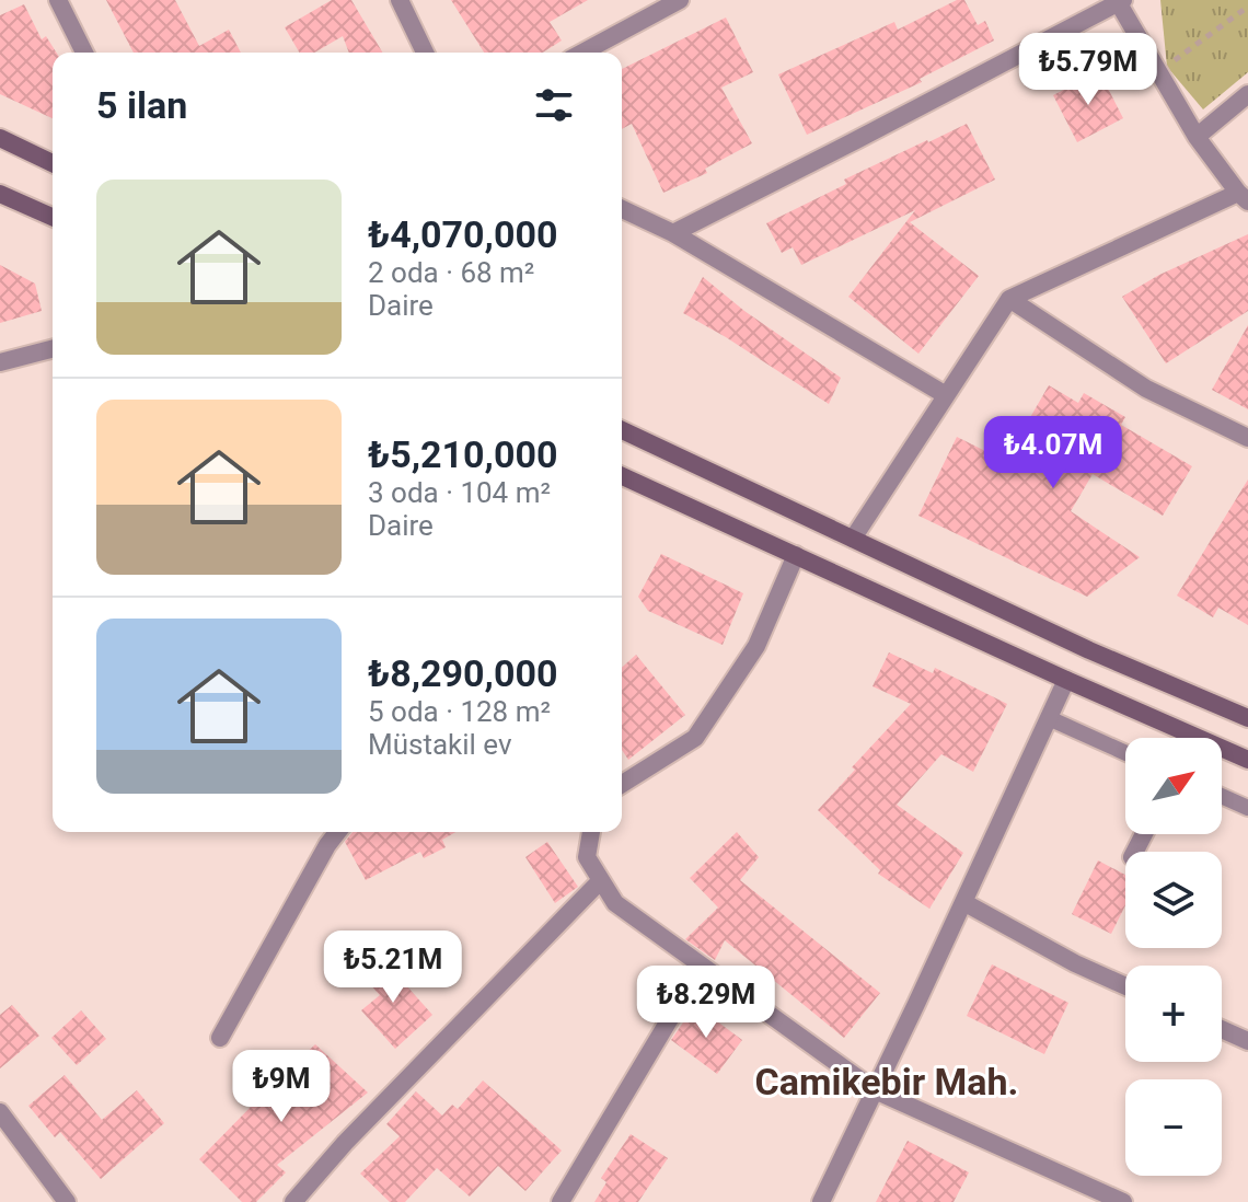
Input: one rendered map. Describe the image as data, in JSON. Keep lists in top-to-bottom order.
{
  "districts": ["Camikebir Mah."],
  "north": "top right",
  "page": {
    "price": [
      "₺5.79M",
      "₺4.07M",
      "₺5.21M",
      "₺8.29M",
      "₺9M"
    ],
    "heading": "5 ilan",
    "list": [
      {
        "name": "₺4,070,000",
        "note": "2 oda · 68 m² · Daire"
      },
      {
        "name": "₺5,210,000",
        "note": "3 oda · 104 m² · Daire"
      },
      {
        "name": "₺8,290,000",
        "note": "5 oda · 128 m² · Müstakil ev"
      }
    ],
    "map_buttons": ["+", "−"]
  }
}
